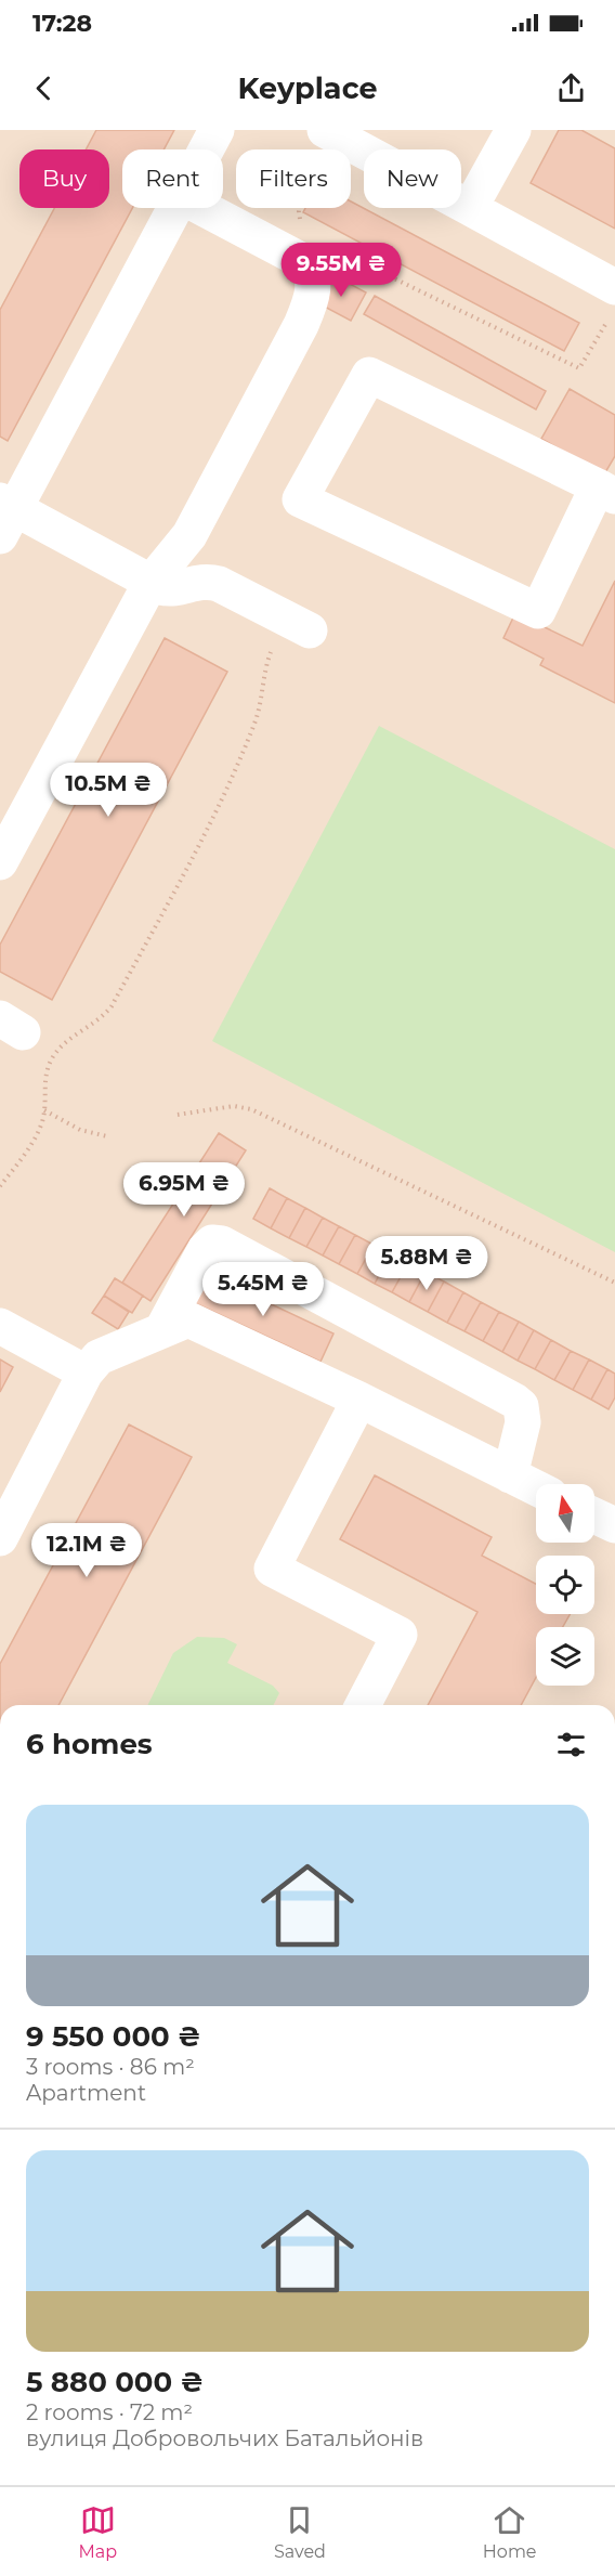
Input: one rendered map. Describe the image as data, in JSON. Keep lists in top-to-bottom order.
{
  "north": "top",
  "page": {
    "status": "17:28",
    "header": "Keyplace",
    "chip": [
      "Buy",
      "Rent",
      "Filters",
      "New"
    ],
    "price": [
      "9.55M ₴",
      "10.5M ₴",
      "6.95M ₴",
      "5.88M ₴",
      "5.45M ₴",
      "12.1M ₴"
    ],
    "heading": "6 homes",
    "list": [
      {
        "name": "9 550 000 ₴",
        "note": "3 rooms · 86 m² · Apartment"
      },
      {
        "name": "5 880 000 ₴",
        "note": "2 rooms · 72 m² · вулиця Добровольчих Батальйонів"
      }
    ],
    "tabs": ["Map", "Saved", "Home"]
  }
}
